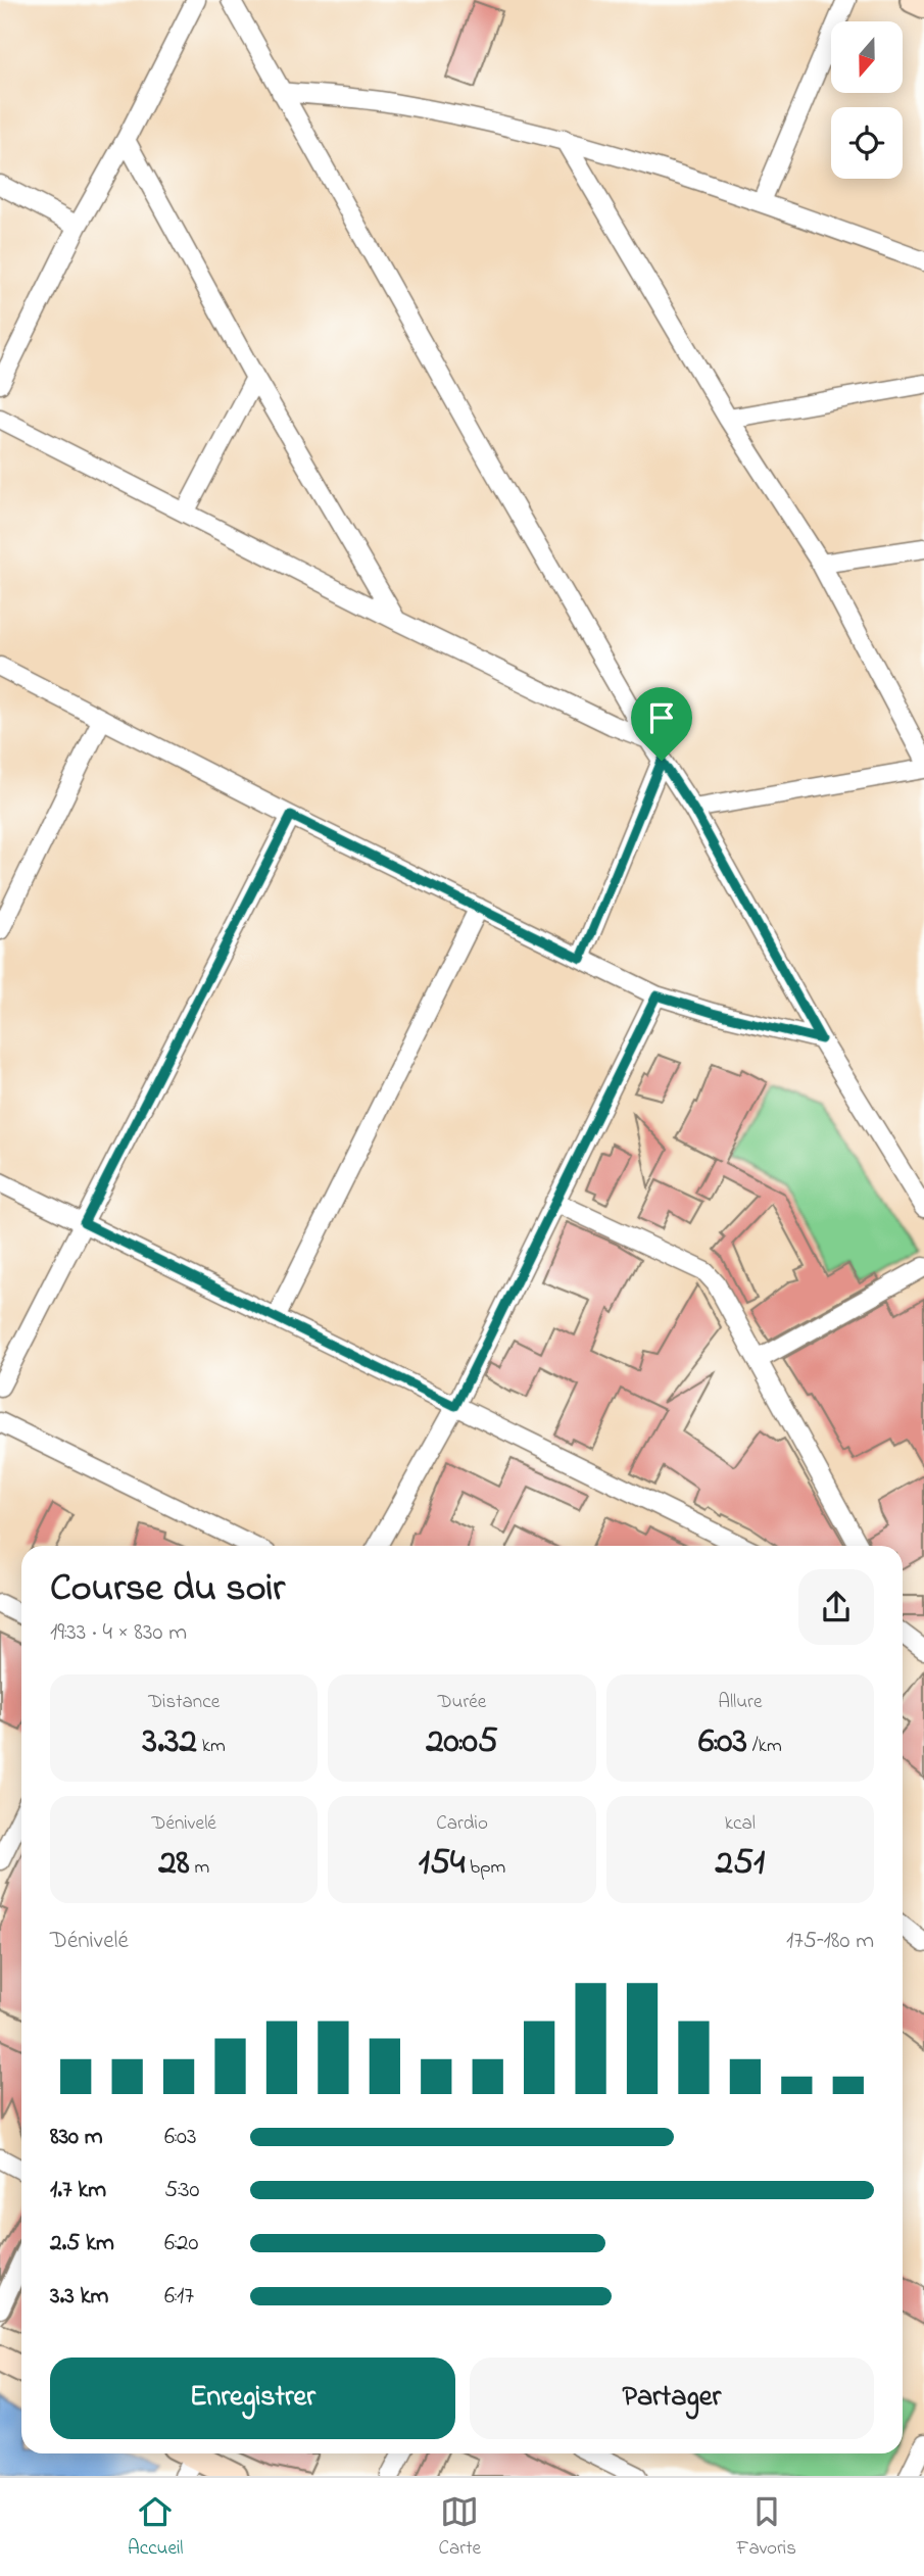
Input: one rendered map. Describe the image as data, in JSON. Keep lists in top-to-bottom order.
{
  "north": "bottom",
  "page": {
    "heading": ["Course du soir", "19:33 · 4 × 830 m"],
    "stats": [
      ["Distance", "3.32 km"],
      ["Durée", "20:05"],
      ["Allure", "6:03 /km"],
      ["Dénivelé", "28 m"],
      ["Cardio", "154 bpm"],
      ["kcal", "251"]
    ],
    "chart": ["Dénivelé", "175–180 m"],
    "list": [
      {
        "name": "830 m",
        "note": "6:03"
      },
      {
        "name": "1.7 km",
        "note": "5:30"
      },
      {
        "name": "2.5 km",
        "note": "6:20"
      },
      {
        "name": "3.3 km",
        "note": "6:17"
      }
    ],
    "buttons": ["Enregistrer", "Partager"],
    "tabs": ["Accueil", "Carte", "Favoris"]
  }
}
